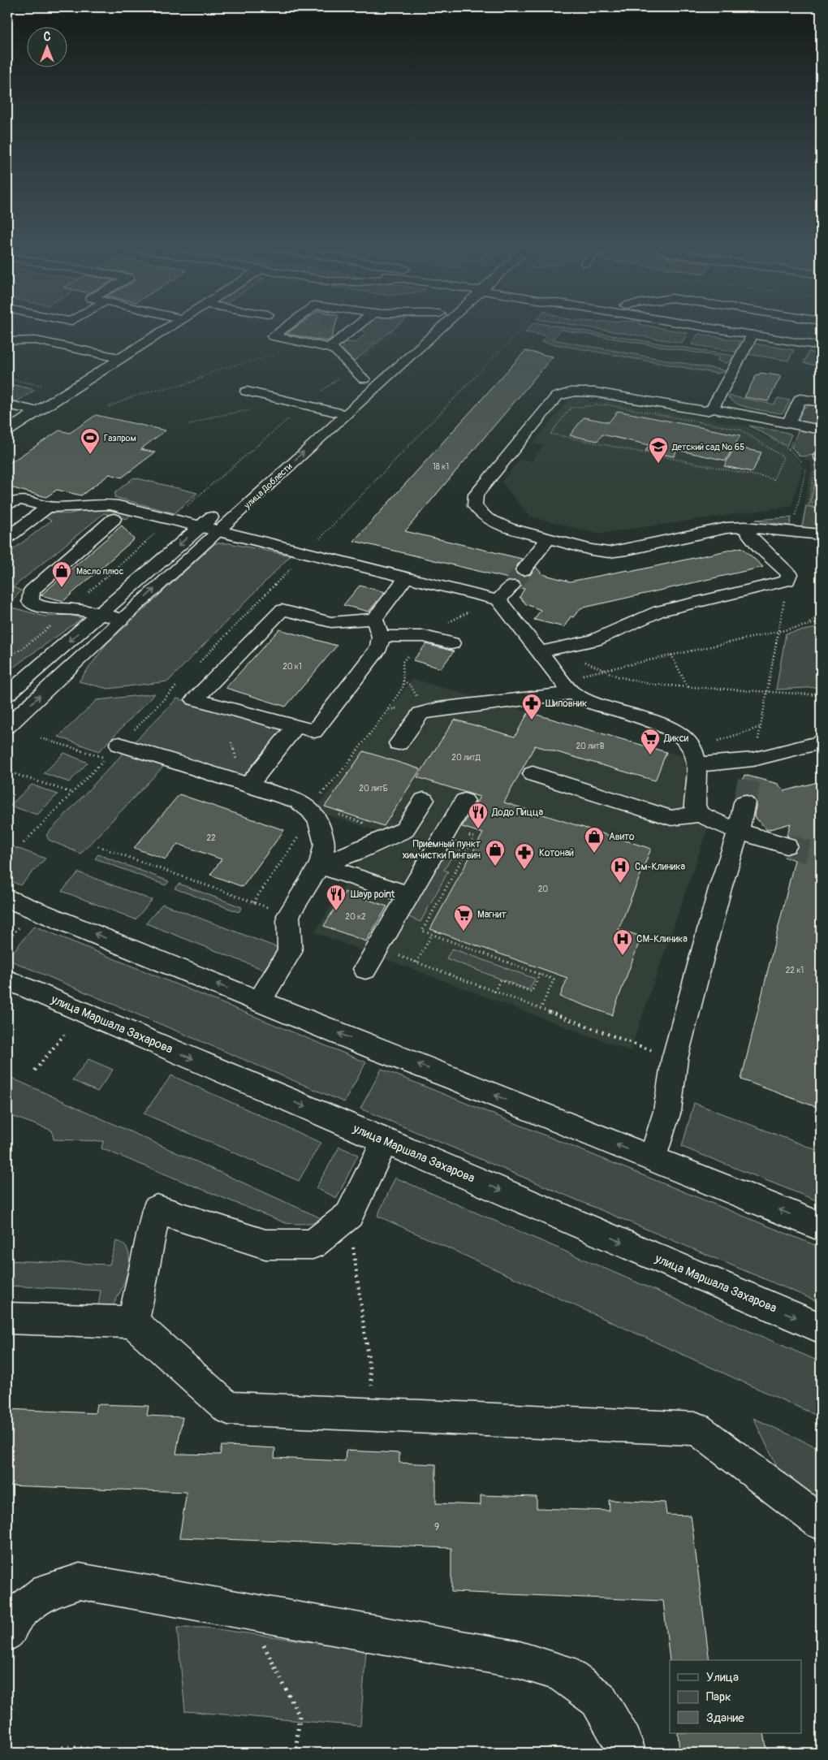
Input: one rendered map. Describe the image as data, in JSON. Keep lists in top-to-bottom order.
{
  "streets": {
    "street": ["улица Доблести", "улица Маршала Захарова"]
  },
  "places": {
    "sports": ["Газпром"],
    "school or university": ["Детский сад № 65"],
    "shop": ["Масло плюс", "Авито", "Приемный пункт химчистки Пингвин"],
    "pharmacy": ["Шиповник", "Котонай"],
    "supermarket": ["Дикси", "Магнит"],
    "restaurant": ["Додо Пицца", "Шаур point"],
    "hospital": ["См-Клиника", "СМ-Клиника"]
  },
  "house_numbers": [
    "18 к1",
    "20 к1",
    "20 литВ",
    "20 литД",
    "20 литБ",
    "22",
    "20",
    "20 к2",
    "22 к1",
    "9"
  ],
  "legend": ["Улица", "Парк", "Здание"],
  "north": "top"
}
